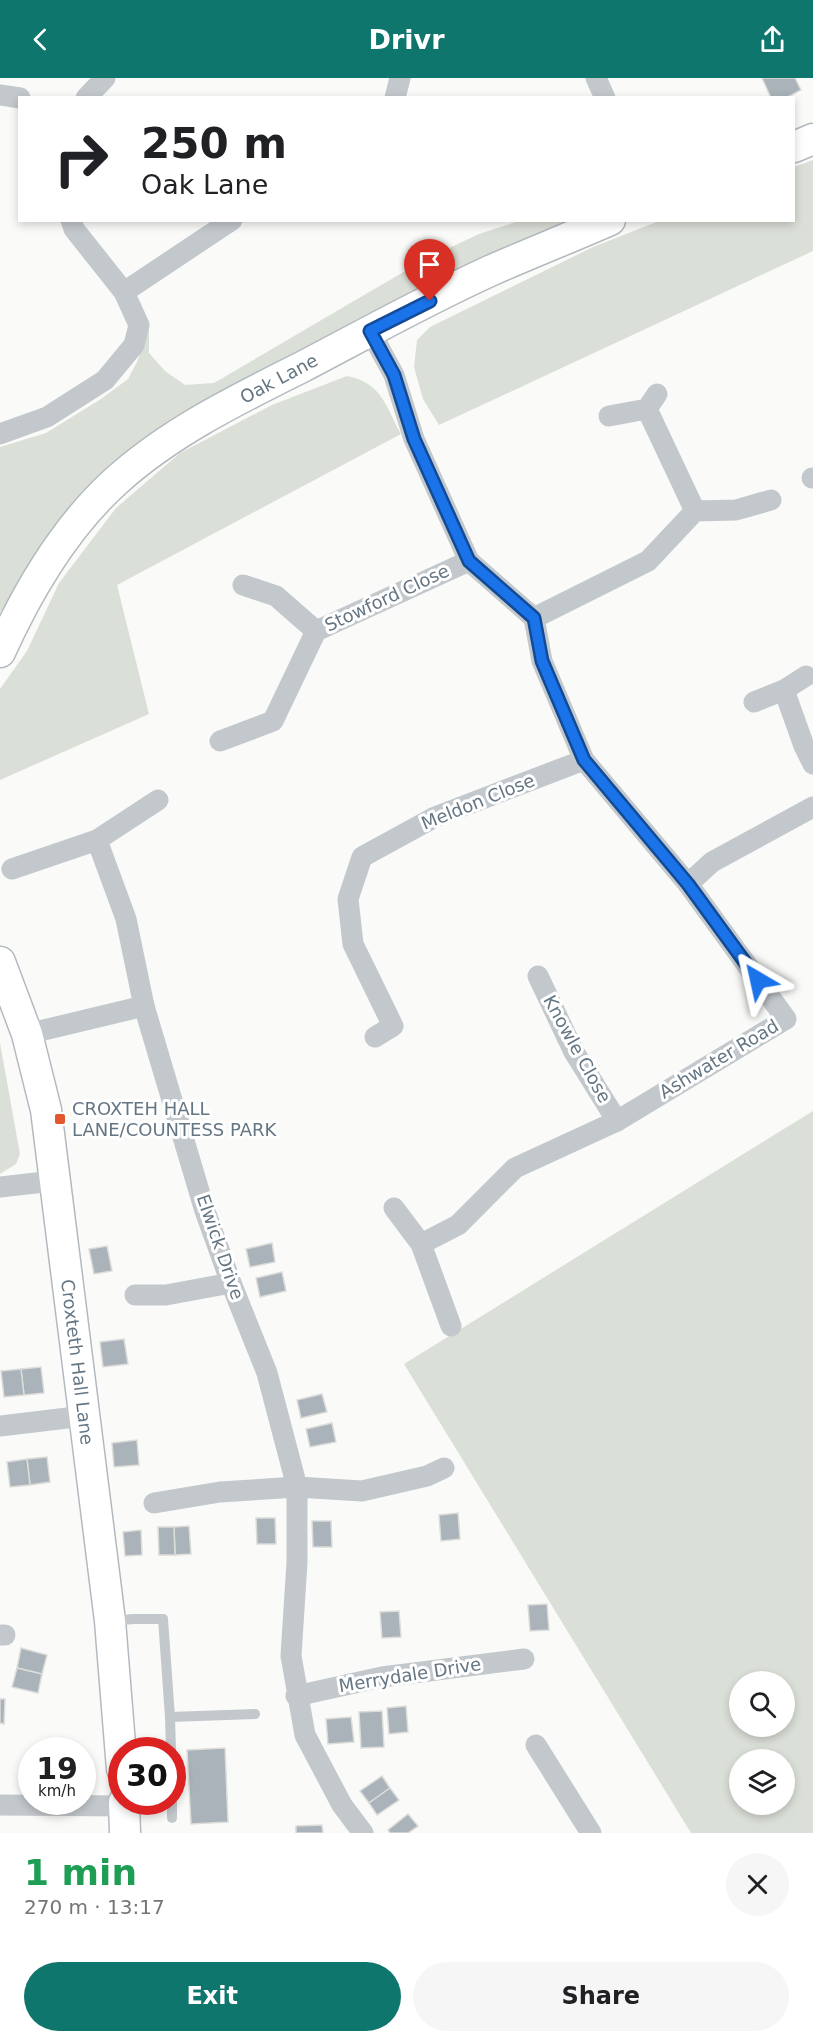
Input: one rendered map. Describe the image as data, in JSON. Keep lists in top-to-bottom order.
{
  "streets": {
    "street": [
      "Oak Lane",
      "Stowford Close",
      "Meldon Close",
      "Knowle Close",
      "Ashwater Road",
      "Elwick Drive",
      "Croxteth Hall Lane",
      "Merrydale Drive"
    ]
  },
  "crossings": [
    ["Meldon Close", "Ashwater Road"],
    ["Knowle Close", "Ashwater Road"]
  ],
  "places": {
    "transit": ["CROXTEH HALL LANE/COUNTESS PARK"]
  },
  "page": {
    "header": "Drivr",
    "turn": ["250 m", "Oak Lane"],
    "speed": "19 km/h",
    "limit": "30",
    "heading": ["1 min", "270 m · 13:17"],
    "buttons": ["Exit", "Share"]
  }
}
